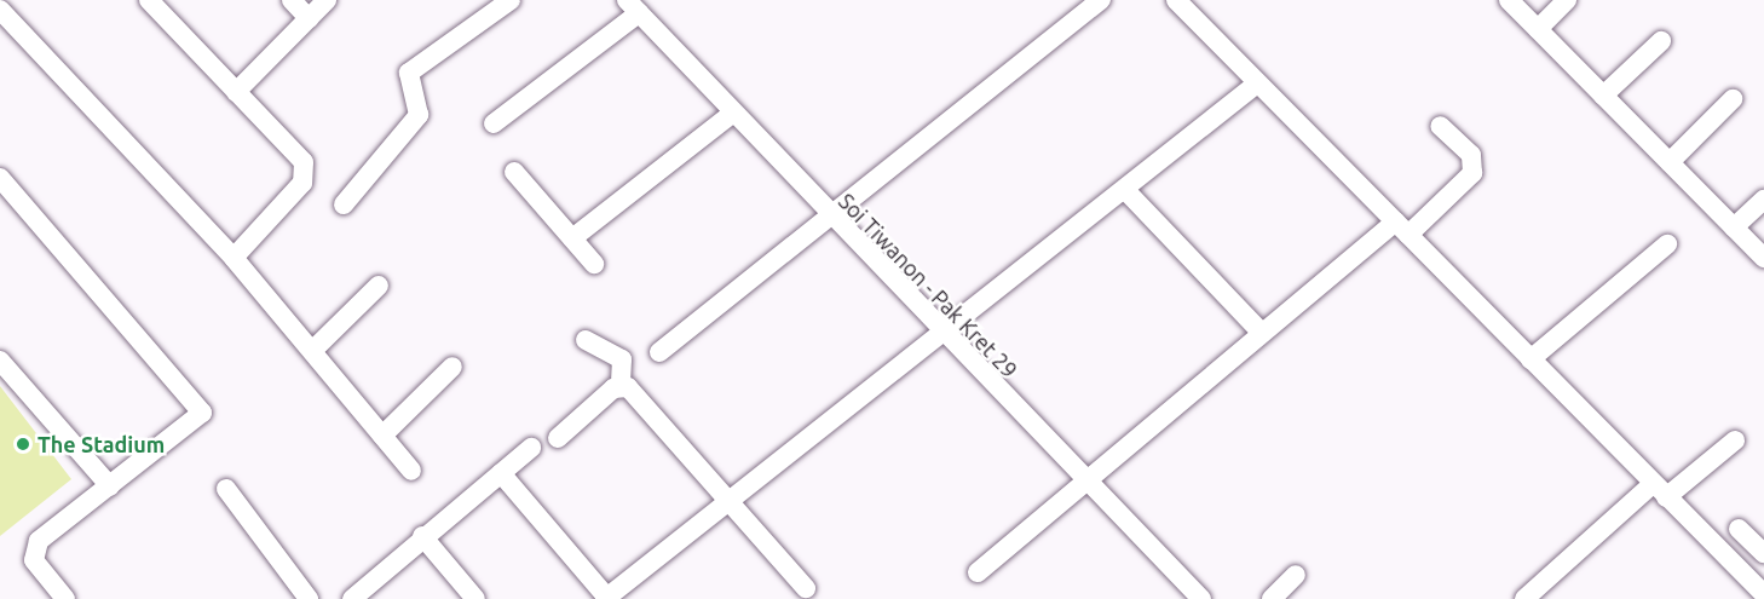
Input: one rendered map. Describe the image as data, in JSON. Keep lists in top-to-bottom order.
{
  "streets": {
    "street": ["Soi Tiwanon - Pak Kret 29"]
  },
  "places": ["The Stadium"]
}
